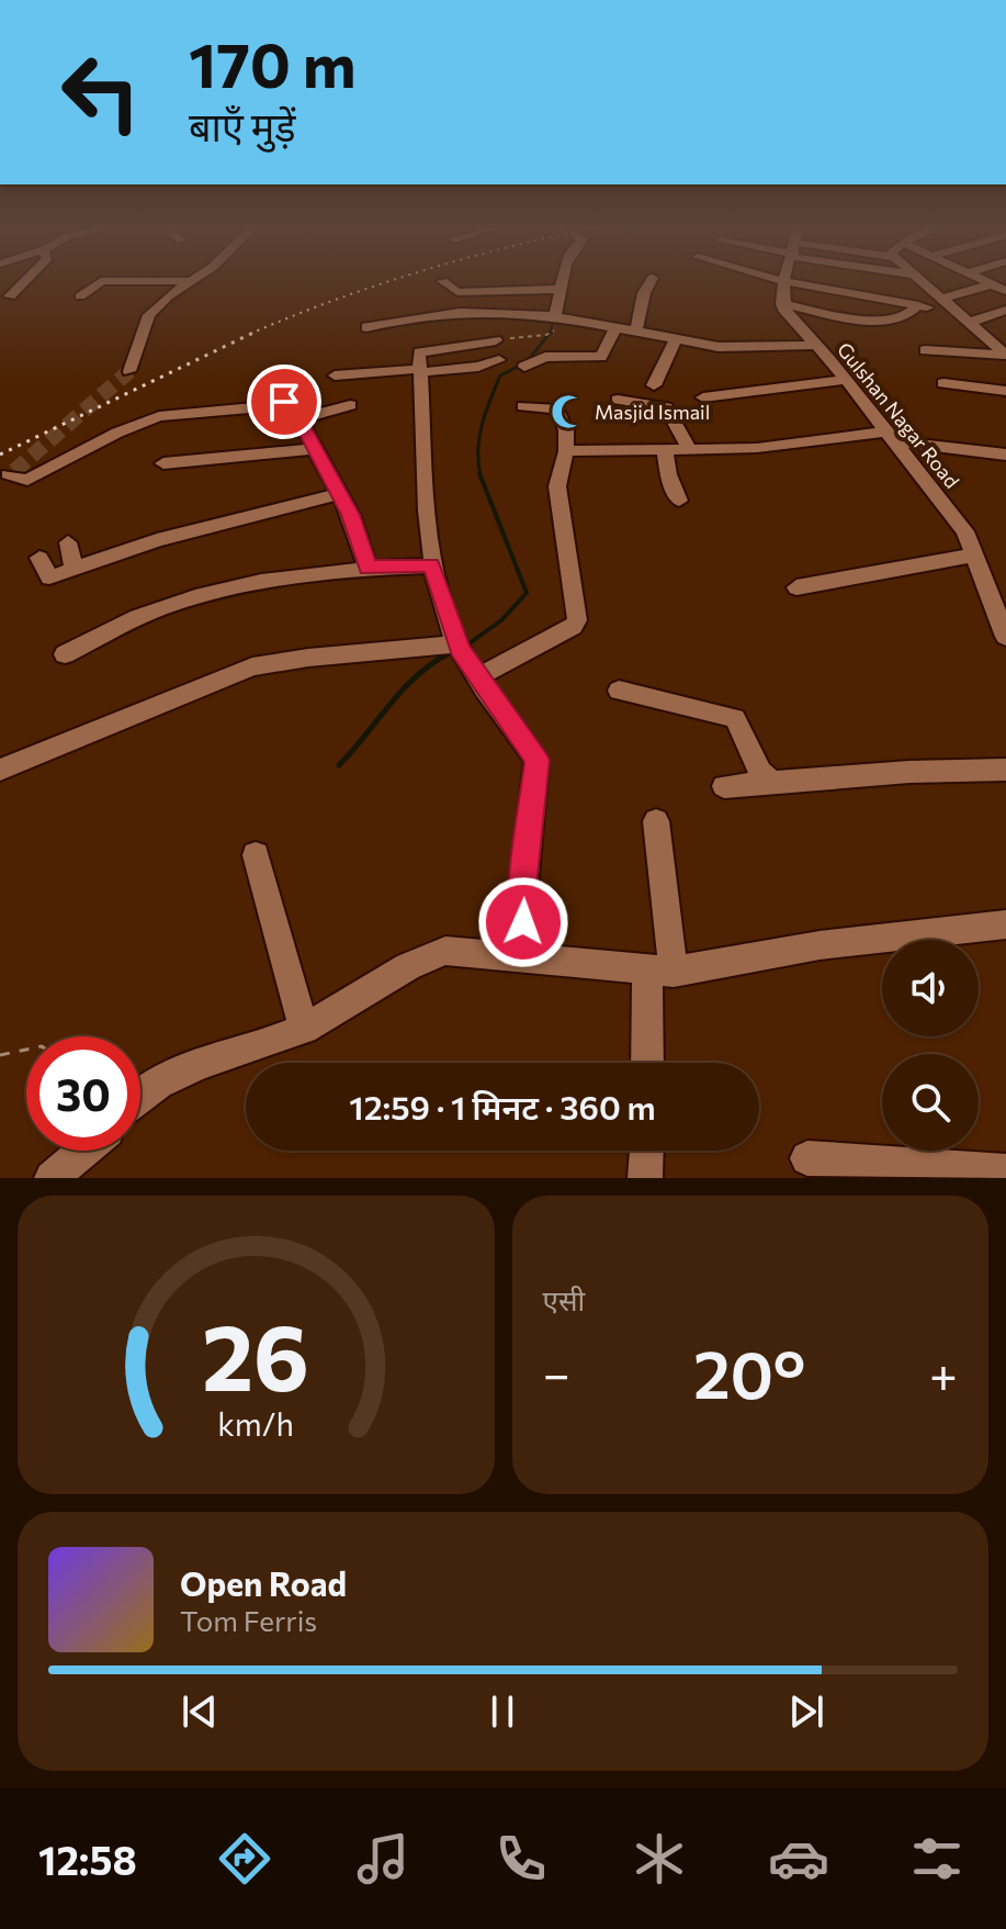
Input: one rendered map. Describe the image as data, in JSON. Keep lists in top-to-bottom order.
{
  "streets": {
    "street": ["Gulshan Nagar Road"]
  },
  "places": {
    "mosque": ["Masjid Ismail"]
  },
  "page": {
    "turn": ["170 m", "बाएँ मुड़ें"],
    "limit": "30",
    "trip": "12:59 · 1 मिनट · 360 m",
    "tile": "एसी",
    "heat": ["−", "20°", "+"],
    "song": ["Open Road", "Tom Ferris"],
    "tabs": "12:58",
    "gauge": ["26", "km/h"]
  }
}
